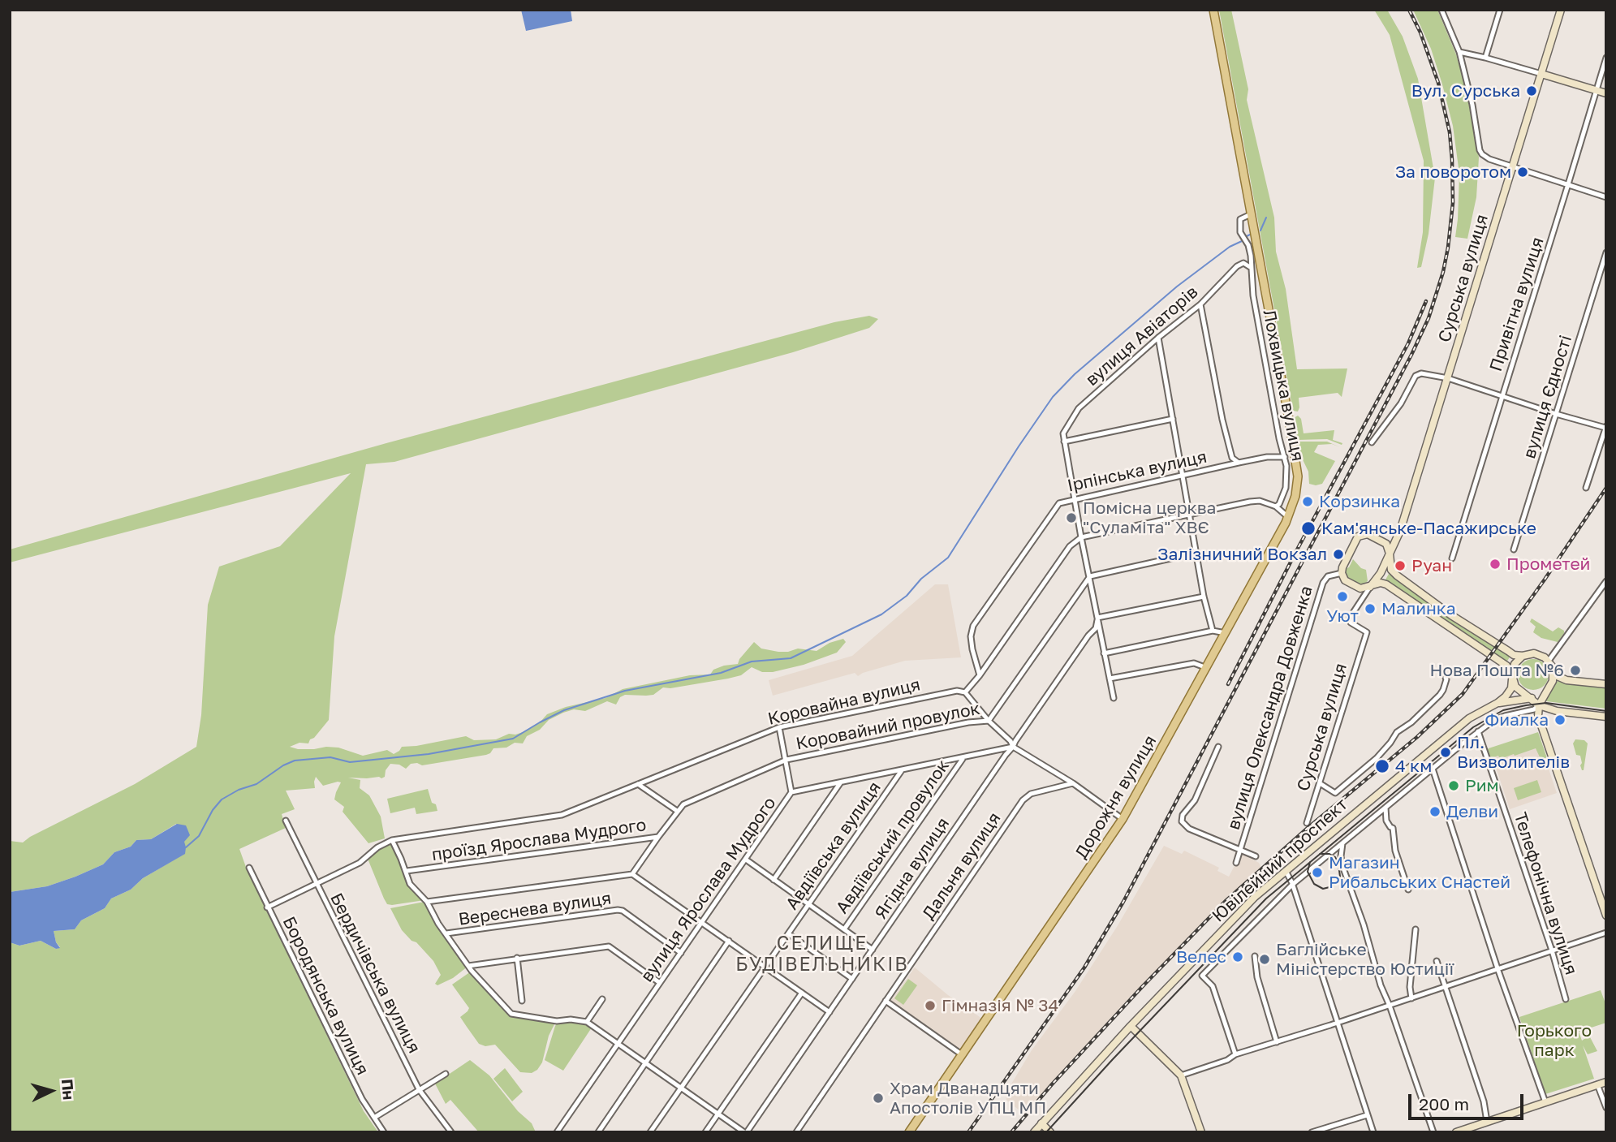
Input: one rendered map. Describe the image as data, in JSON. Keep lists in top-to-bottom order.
{
  "streets": {
    "main road": ["Сурська вулиця", "Дорожня вулиця", "Ювілейний проспект"],
    "street": [
      "Привітна вулиця",
      "вулиця Авіаторів",
      "Лохвицька вулиця",
      "вулиця Єдності",
      "Ірпінська вулиця",
      "Коровайна вулиця",
      "вулиця Олександра Довженка",
      "Коровайний провулок",
      "Авдіївський провулок",
      "проїзд Ярослава Мудрого",
      "Авдіївська вулиця",
      "Дальня вулиця",
      "Ягідна вулиця",
      "вулиця Ярослава Мудрого",
      "Телефонічна вулиця",
      "Вереснева вулиця",
      "Бердичівська вулиця",
      "Бородянська вулиця"
    ]
  },
  "crossings": [
    ["Сурська вулиця", "вулиця Олександра Довженка"],
    ["вулиця Авіаторів", "Лохвицька вулиця"],
    ["Лохвицька вулиця", "Ірпінська вулиця"],
    ["Лохвицька вулиця", "Дорожня вулиця"],
    ["Коровайна вулиця", "Бердичівська вулиця"],
    ["Коровайна вулиця", "Бородянська вулиця"],
    ["Коровайний провулок", "проїзд Ярослава Мудрого"],
    ["Авдіївський провулок", "вулиця Ярослава Мудрого"],
    ["Авдіївська вулиця", "вулиця Ярослава Мудрого"],
    ["Ягідна вулиця", "вулиця Ярослава Мудрого"],
    ["вулиця Ярослава Мудрого", "Вереснева вулиця"]
  ],
  "districts": ["СЕЛИЩЕ БУДІВЕЛЬНИКІВ"],
  "parks": ["Горького парк"],
  "places": [
    "Вул. Сурська",
    "За поворотом",
    "Корзинка",
    "Помісна церква \"Суламіта\" ХВЄ",
    "Кам'янське-Пасажирське",
    "Залізничний Вокзал",
    "Прометей",
    "Руан",
    "Уют",
    "Малинка",
    "Нова Пошта №6",
    "Фиалка",
    "Пл. Визволителів",
    "4 км",
    "Рим",
    "Делви",
    "Магазин Рибальських Снастей",
    "Велес",
    "Баглійське Міністерство Юстиції",
    "Гімназія № 34",
    "Храм Дванадцяти Апостолів УПЦ МП"
  ],
  "scale_bar": "200 m",
  "north": "right"
}
